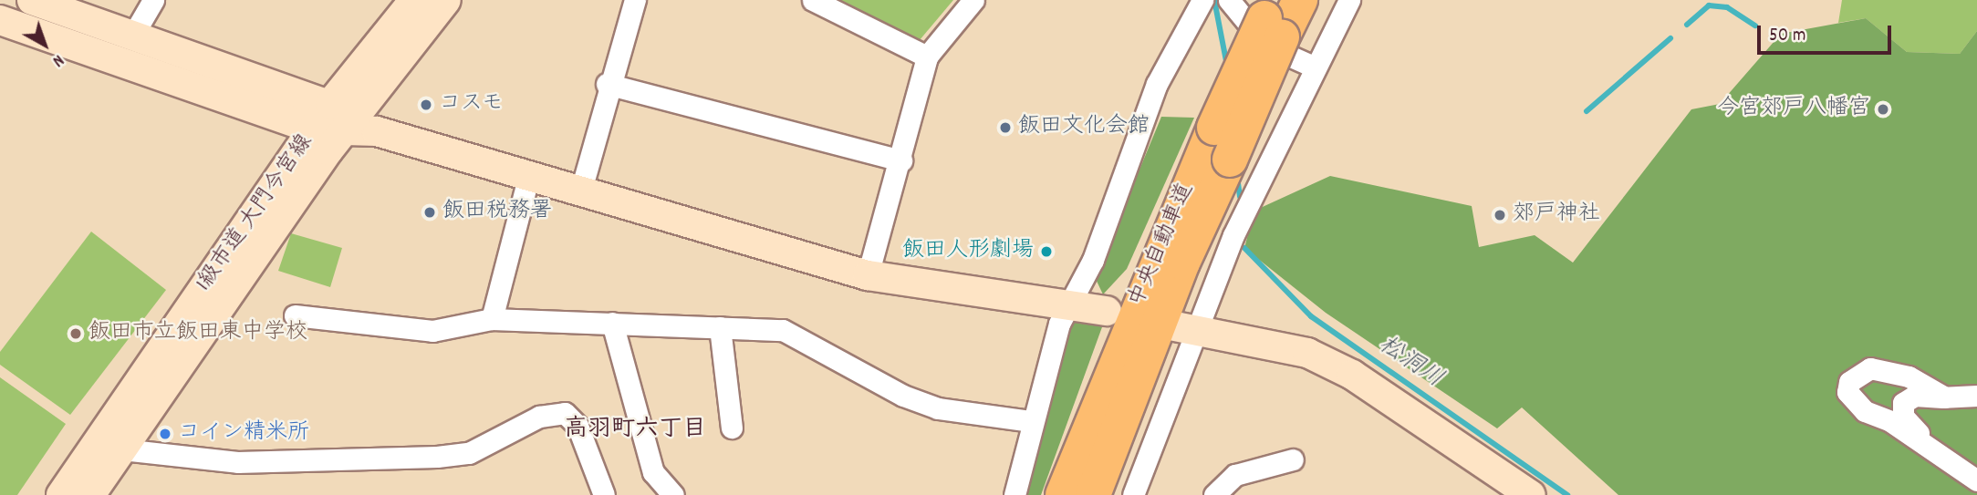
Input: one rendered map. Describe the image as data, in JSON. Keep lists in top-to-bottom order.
{
  "streets": {
    "highway": ["中央自動車道"],
    "street": ["1級市道 大門今宮線"]
  },
  "districts": ["高羽町六丁目"],
  "water": ["松洞川"],
  "places": [
    "コスモ",
    "今宮郊戸八幡宮",
    "飯田文化会館",
    "飯田税務署",
    "郊戸神社",
    "飯田人形劇場",
    "飯田市立飯田東中学校",
    "コイン精米所"
  ],
  "scale_bar": "50 m",
  "north": "bottom right"
}
